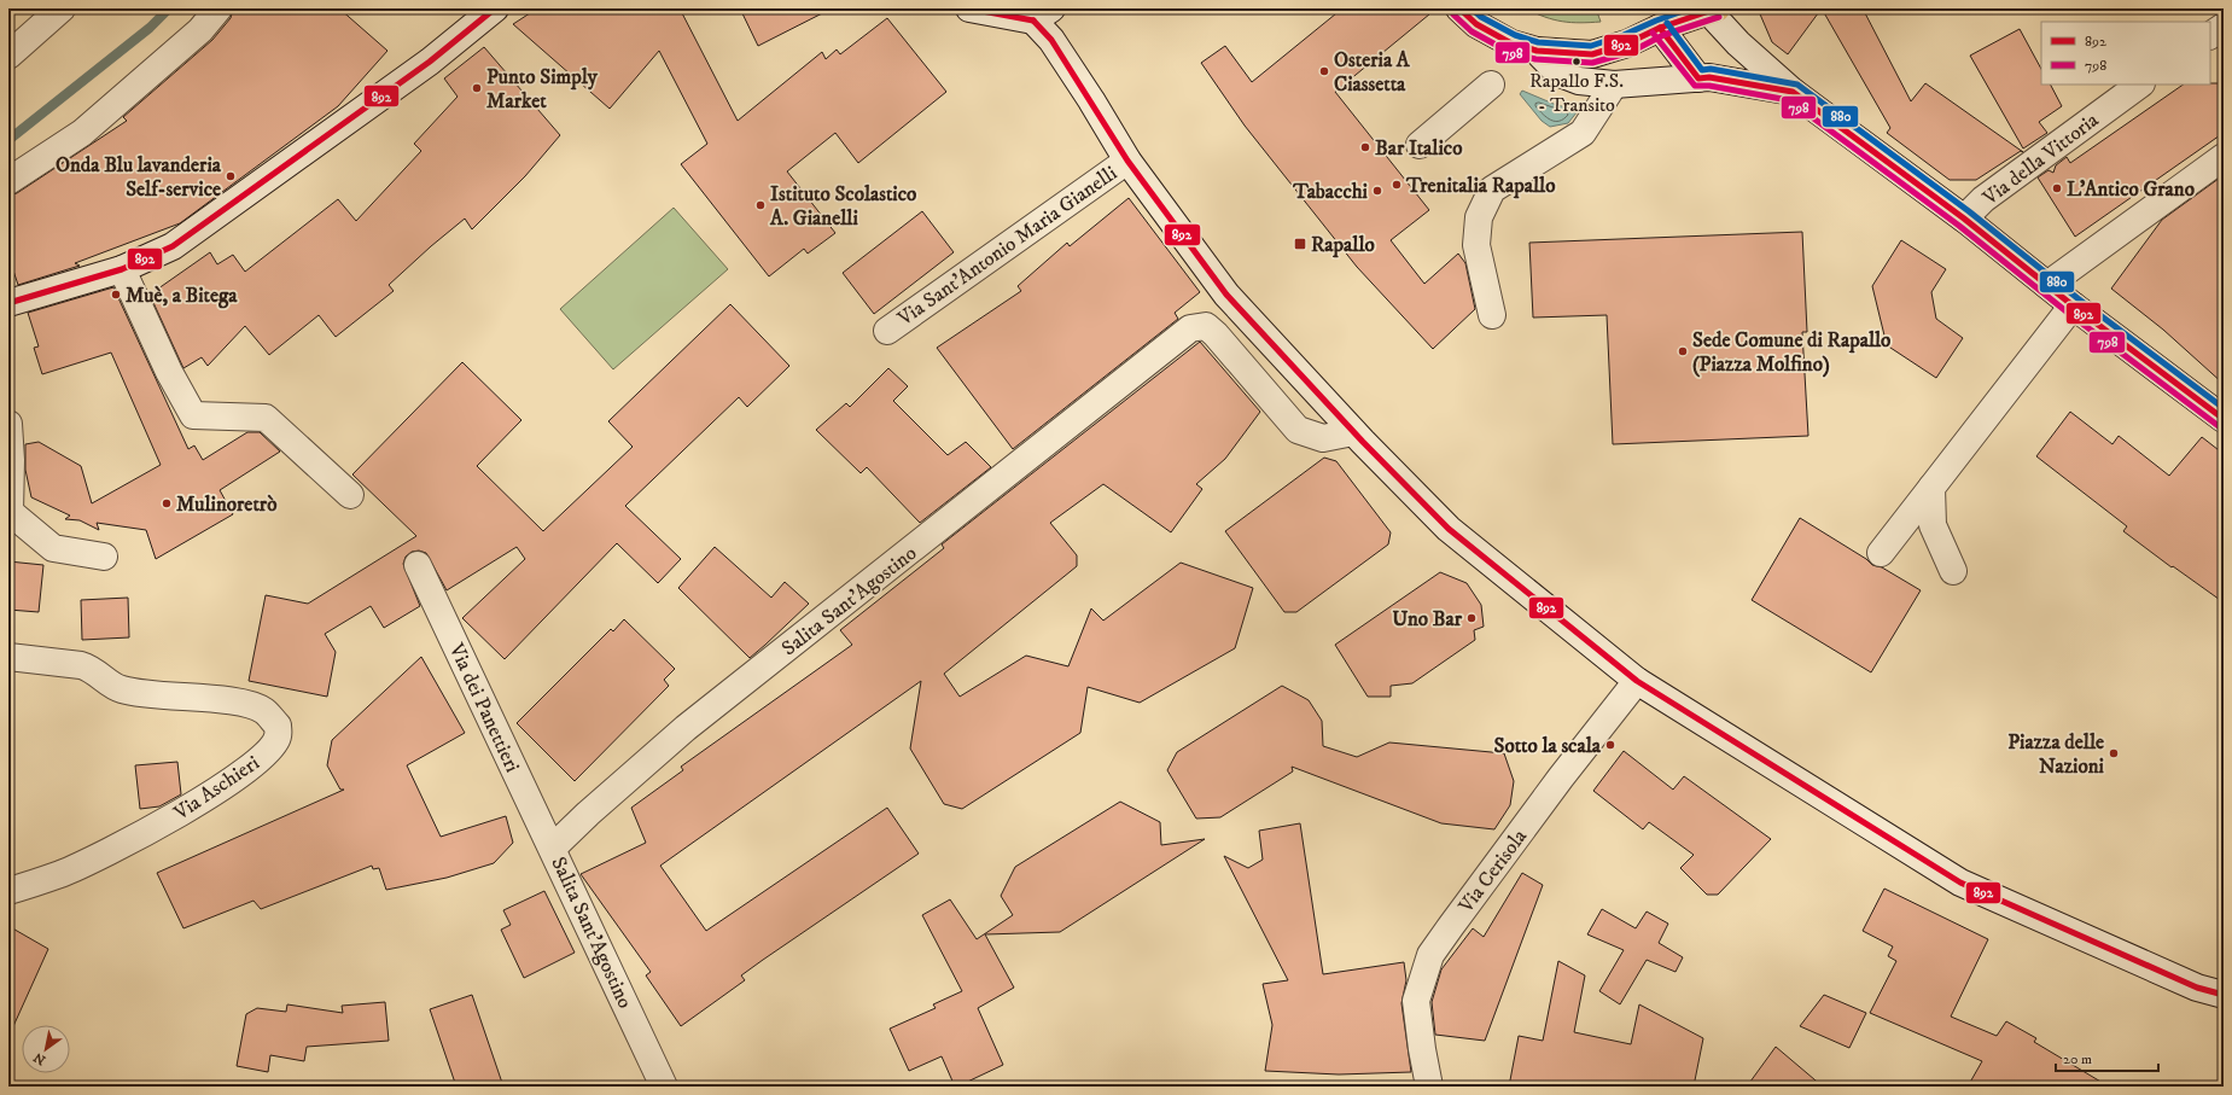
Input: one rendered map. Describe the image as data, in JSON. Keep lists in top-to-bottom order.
{
  "streets": {
    "street": [
      "Via della Vittoria",
      "Via Sant'Antonio Maria Gianelli",
      "Salita Sant'Agostino",
      "Via dei Panettieri",
      "Via Aschieri",
      "Via Cerisola"
    ]
  },
  "crossings": [
    ["Salita Sant'Agostino", "Via dei Panettieri"]
  ],
  "places": {
    "other": [
      "Rapallo F.S. - Transito",
      "Osteria A Ciassetta",
      "Punto Simply Market",
      "Bar Italico",
      "Onda Blu lavanderia Self-service",
      "Trenitalia Rapallo",
      "L'Antico Grano",
      "Tabacchi",
      "Istituto Scolastico A. Gianelli",
      "Muè, a Bitega",
      "Sede Comune di Rapallo (Piazza Molfino)",
      "Mulinoretrò",
      "Uno Bar",
      "Sotto la scala",
      "Piazza delle Nazioni"
    ],
    "transit": ["Rapallo"]
  },
  "lines": ["transit line 892", "transit line 880", "transit line 798"],
  "legend": ["892", "798"],
  "scale_bar": "20 m",
  "north": "bottom left"
}
